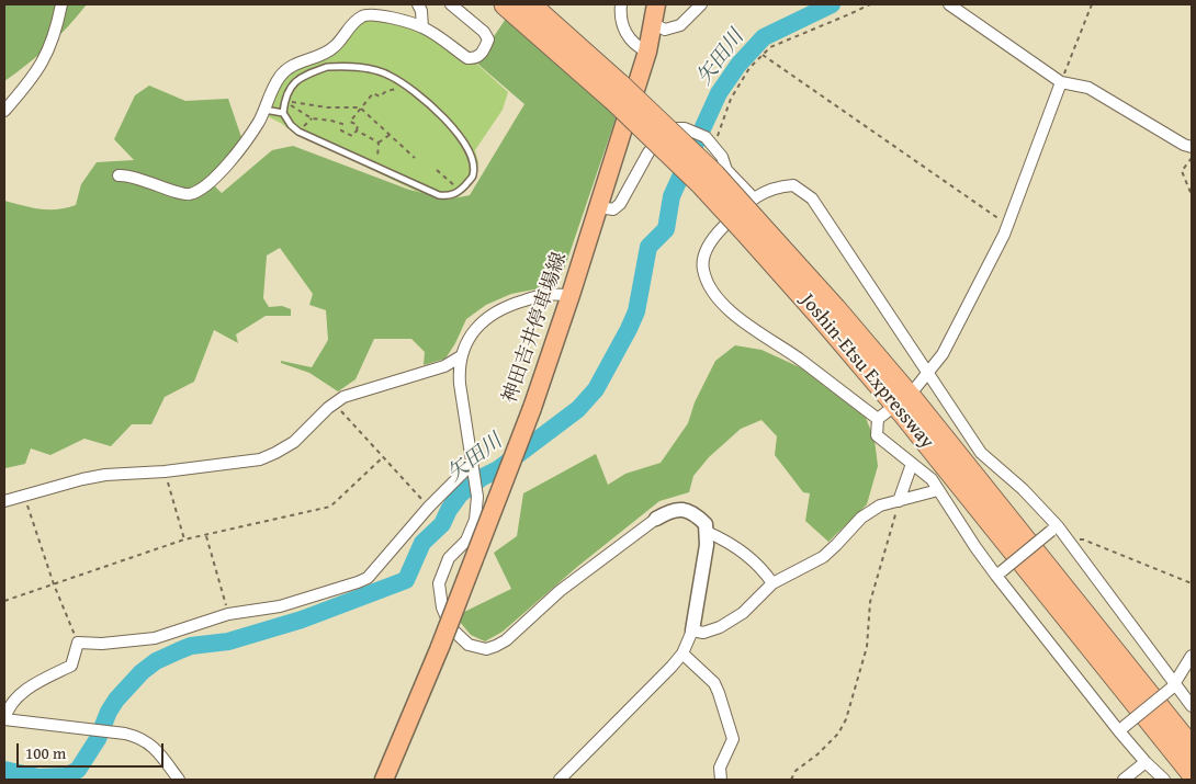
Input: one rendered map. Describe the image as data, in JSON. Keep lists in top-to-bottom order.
{
  "streets": {
    "highway": ["Joshin-Etsu Expressway"],
    "main road": ["神田吉井停車場線"]
  },
  "water": ["矢田川"],
  "scale_bar": "100 m"
}
